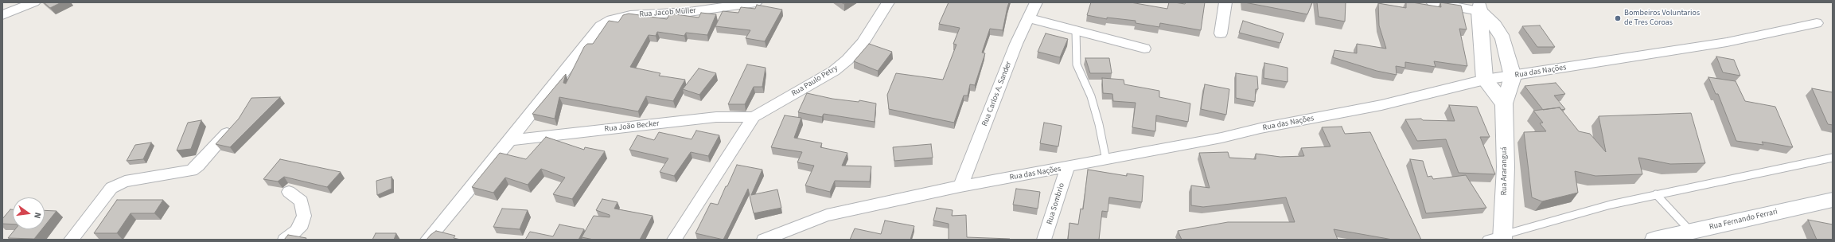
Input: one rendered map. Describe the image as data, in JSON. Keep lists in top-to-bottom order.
{
  "streets": {
    "street": [
      "Rua Jacob Müller",
      "Rua das Nações",
      "Rua Paulo Petry",
      "Rua Carlos A. Sander",
      "Rua João Becker",
      "Rua Araranguá",
      "Rua Sombrio",
      "Rua Fernando Ferrari"
    ]
  },
  "crossings": [
    ["Rua Jacob Müller", "Rua João Becker"],
    ["Rua das Nações", "Rua Carlos A. Sander"],
    ["Rua das Nações", "Rua Araranguá"],
    ["Rua das Nações", "Rua Sombrio"],
    ["Rua Paulo Petry", "Rua João Becker"]
  ],
  "places": ["Bombeiros Voluntarios de Tres Coroas"],
  "north": "right"
}
